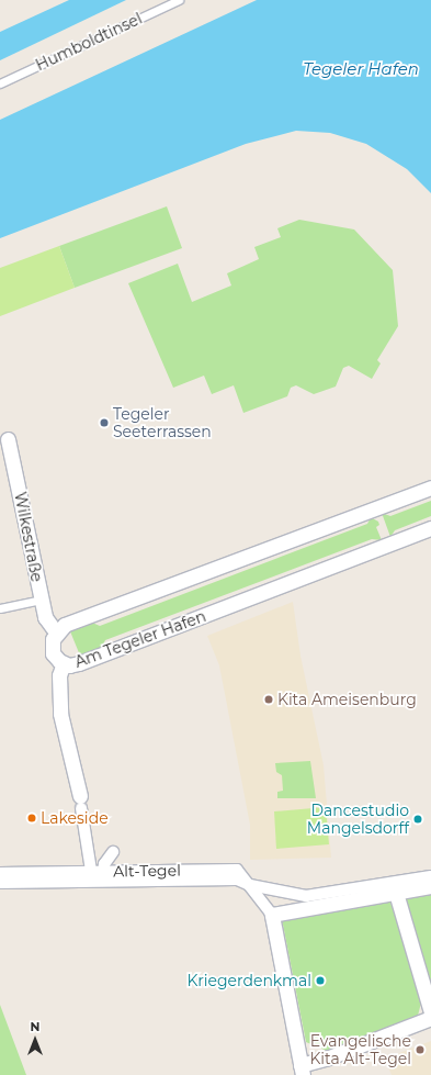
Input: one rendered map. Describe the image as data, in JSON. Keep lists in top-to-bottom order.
{
  "streets": {
    "street": ["Wilkestraße", "Am Tegeler Hafen", "Alt-Tegel"],
    "lane": ["Humboldtinsel"]
  },
  "crossings": [
    ["Wilkestraße", "Am Tegeler Hafen"]
  ],
  "water": ["Tegeler Hafen"],
  "places": [
    "Tegeler Seeterrassen",
    "Kita Ameisenburg",
    "Lakeside",
    "Dancestudio Mangelsdorff",
    "Kriegerdenkmal",
    "Evangelische Kita Alt-Tegel"
  ],
  "north": "top"
}
